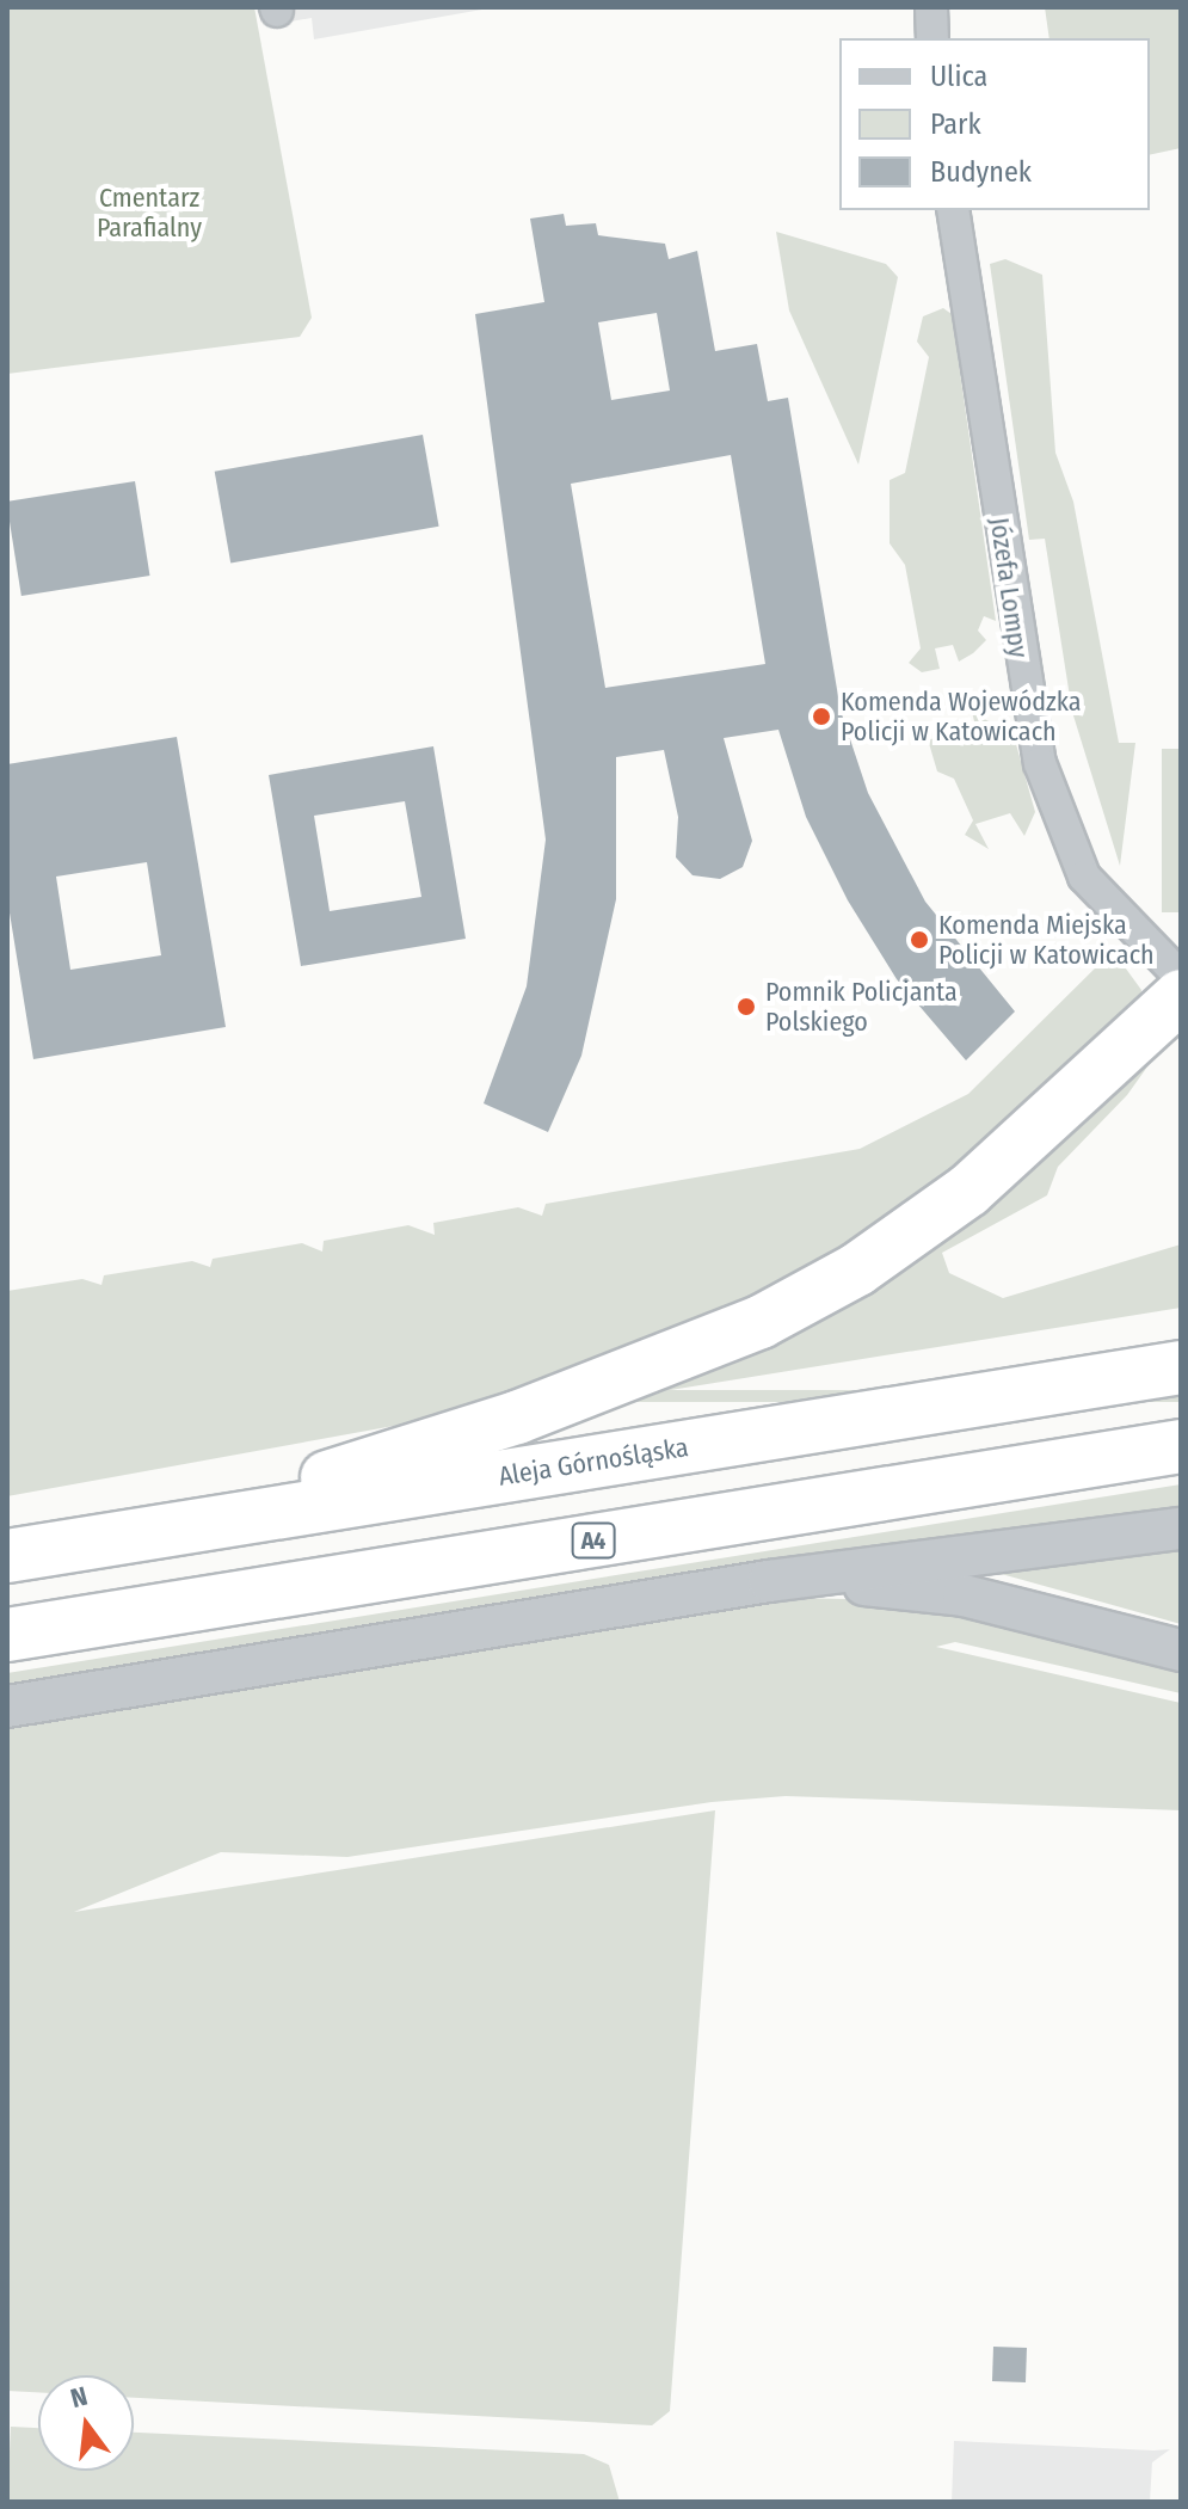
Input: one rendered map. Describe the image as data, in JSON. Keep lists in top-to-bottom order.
{
  "streets": {
    "highway": ["Aleja Górnośląska", "A4"],
    "street": ["Józefa Lompy"]
  },
  "parks": ["Cmentarz Parafialny"],
  "places": ["Komenda Wojewódzka Policji w Katowicach", "Komenda Miejska Policji w Katowicach", "Pomnik Policjanta Polskiego"],
  "legend": ["Ulica", "Park", "Budynek"],
  "north": "top"
}
